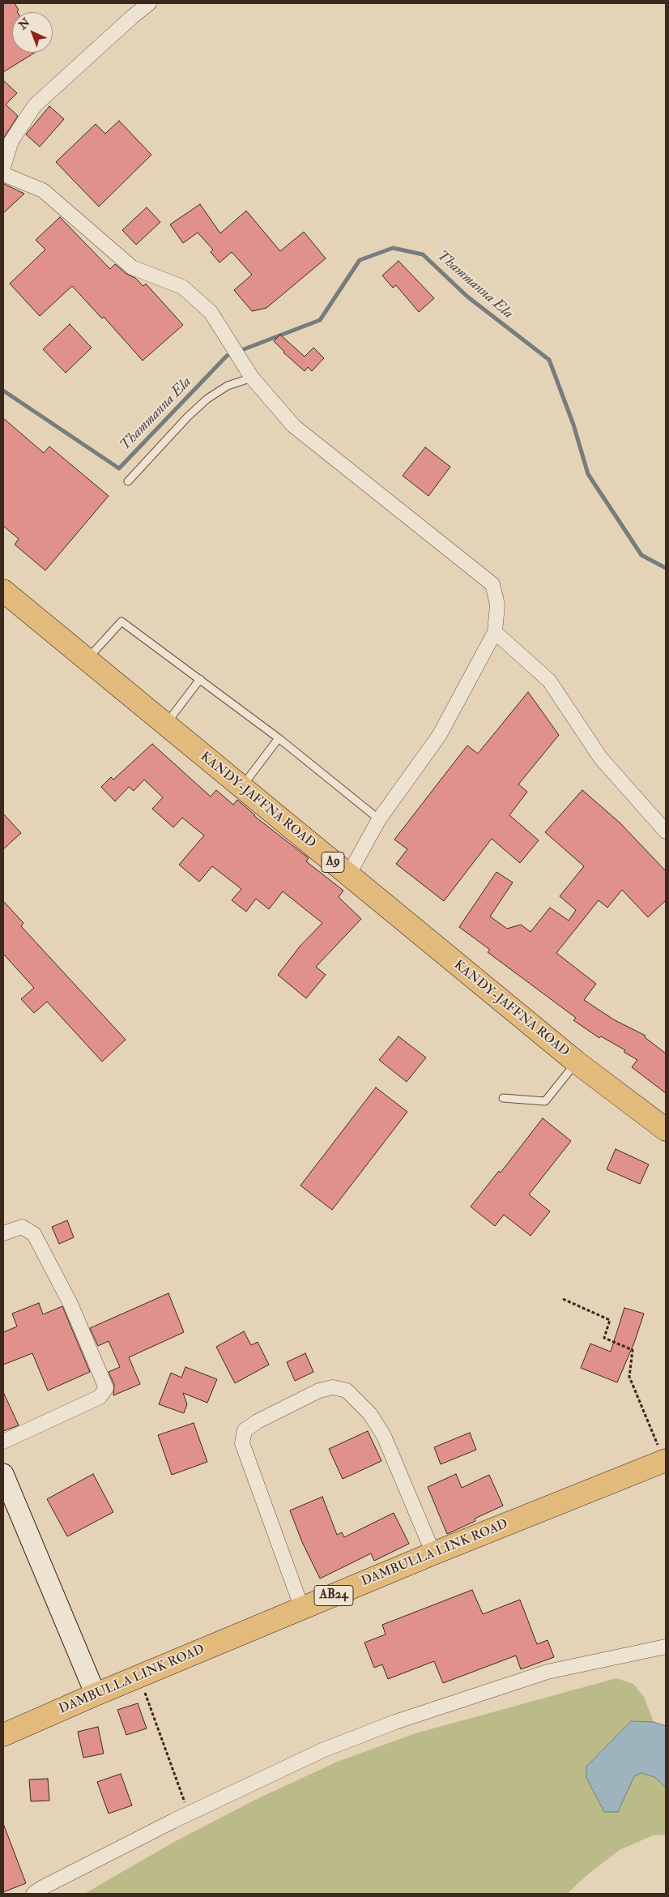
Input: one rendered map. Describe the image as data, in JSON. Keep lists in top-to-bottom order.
{
  "streets": {
    "main road": [
      "KANDY-JAFFNA ROAD",
      "A9",
      "DAMBULLA LINK ROAD",
      "AB24"
    ]
  },
  "water": ["Thammanna Ela"],
  "north": "top left"
}
